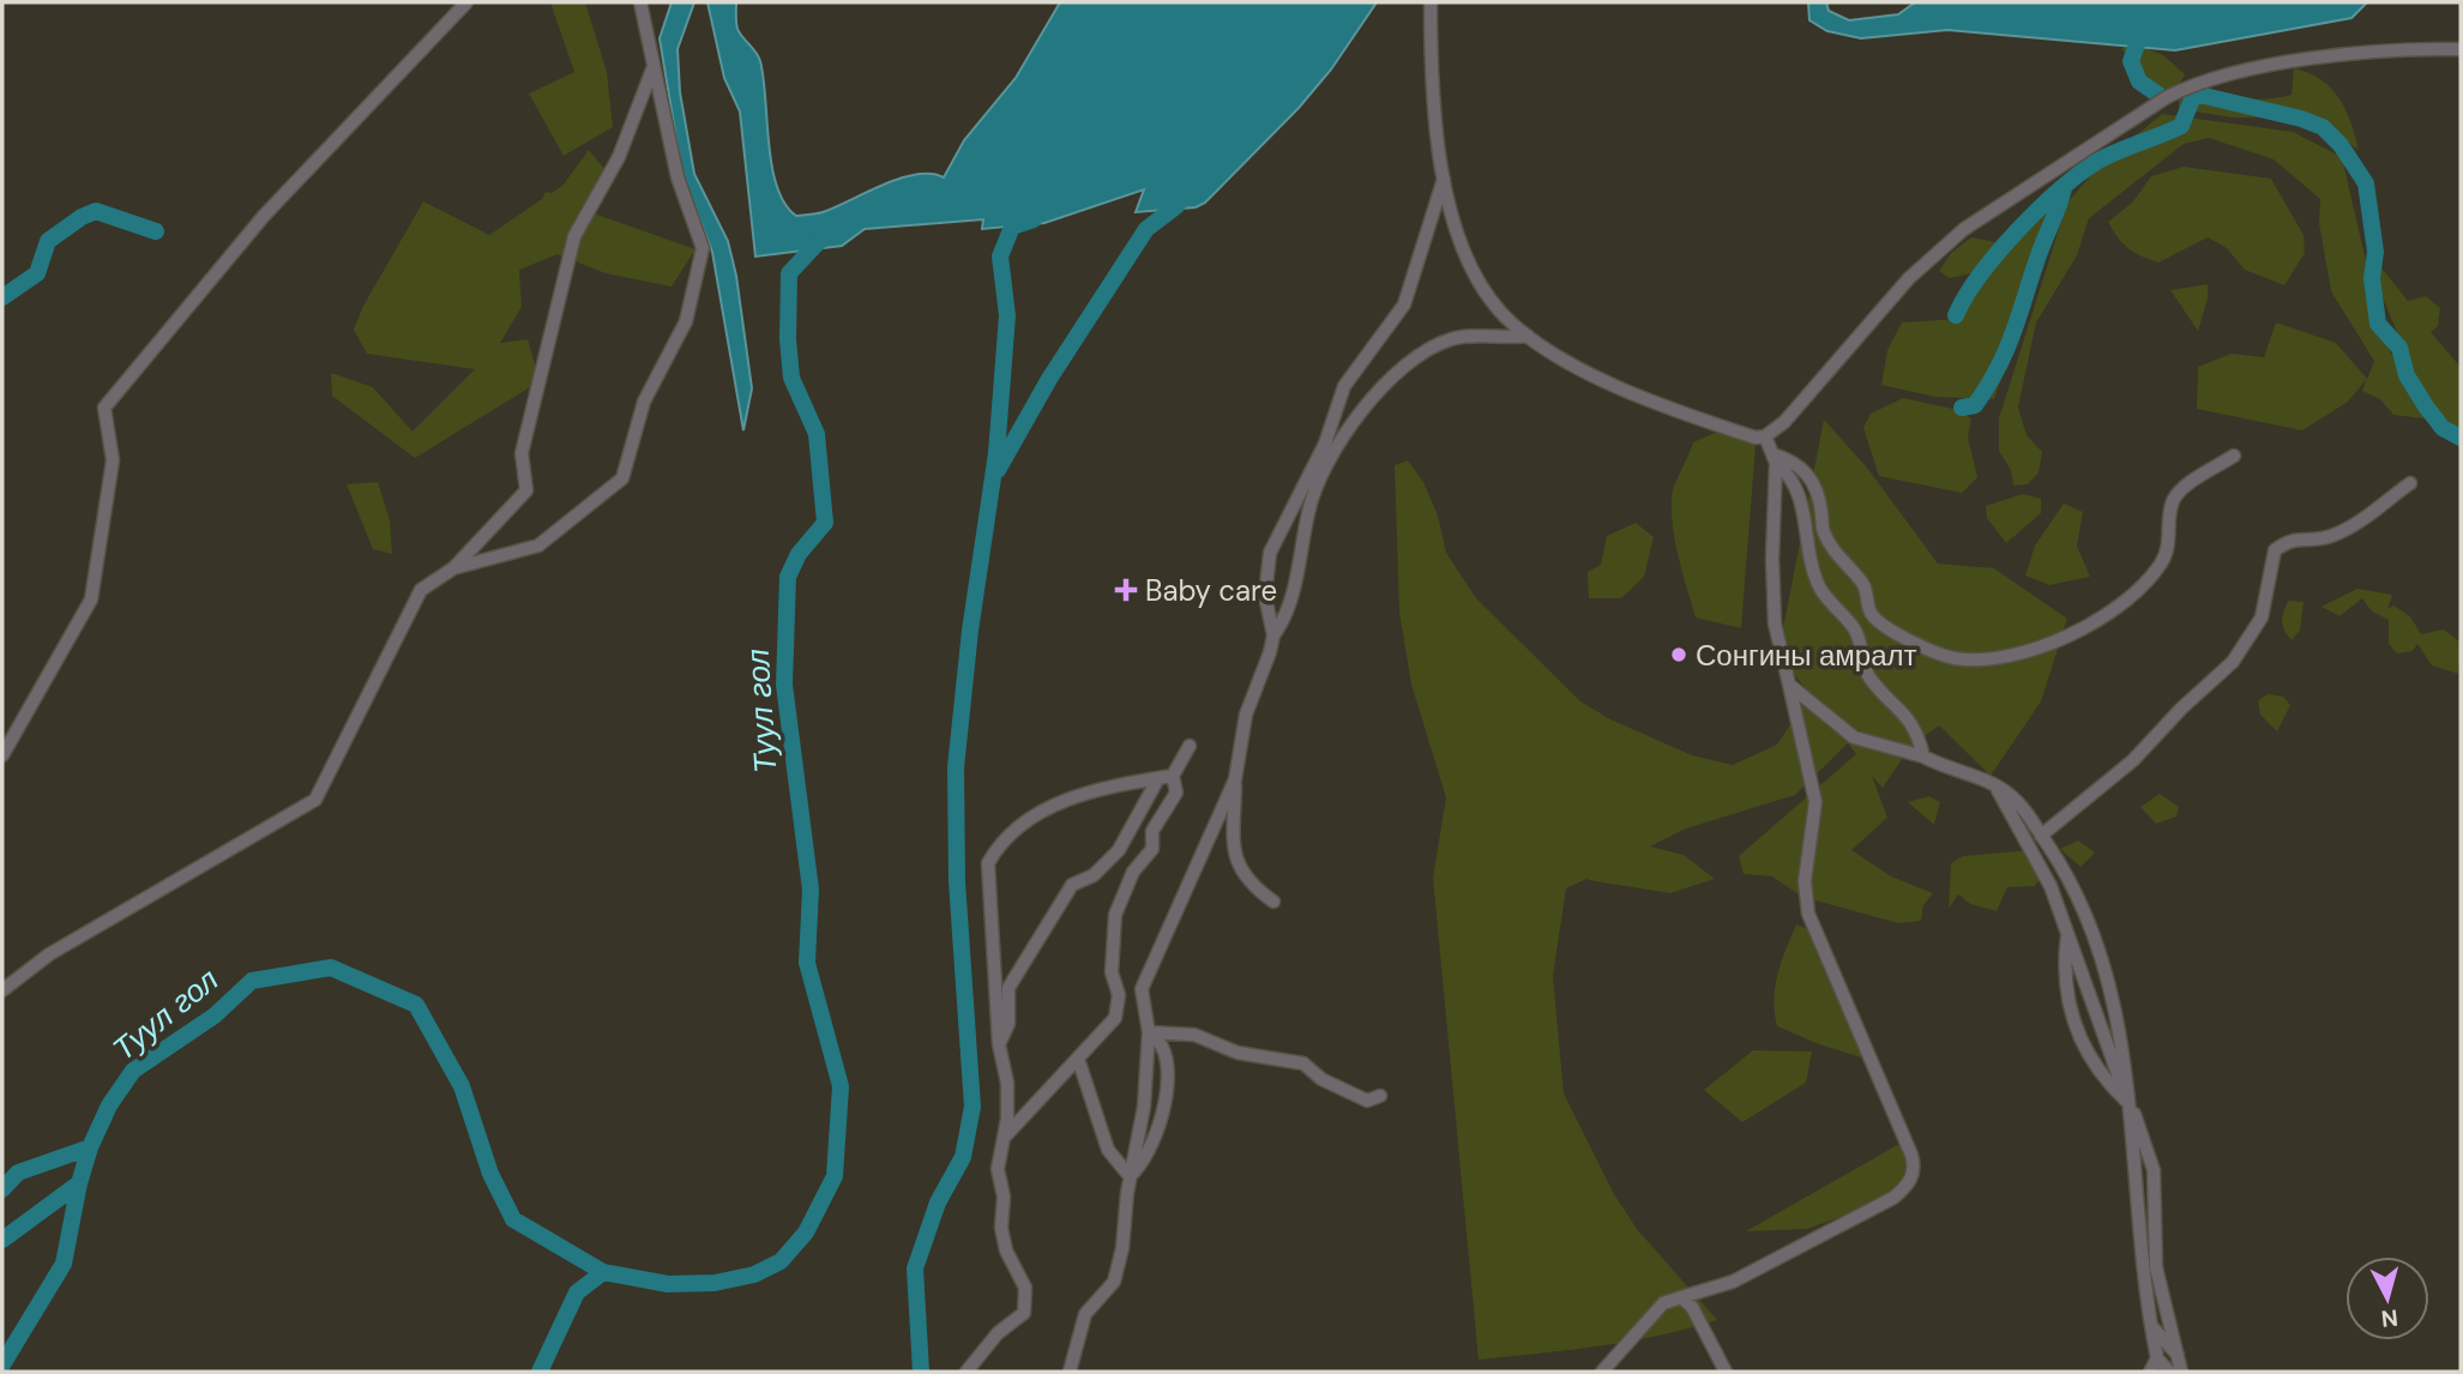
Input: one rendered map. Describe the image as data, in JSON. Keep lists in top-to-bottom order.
{
  "water": ["Туул гол"],
  "places": {
    "health": ["Baby care"],
    "other": ["Сонгины амралт"]
  },
  "north": "bottom"
}
